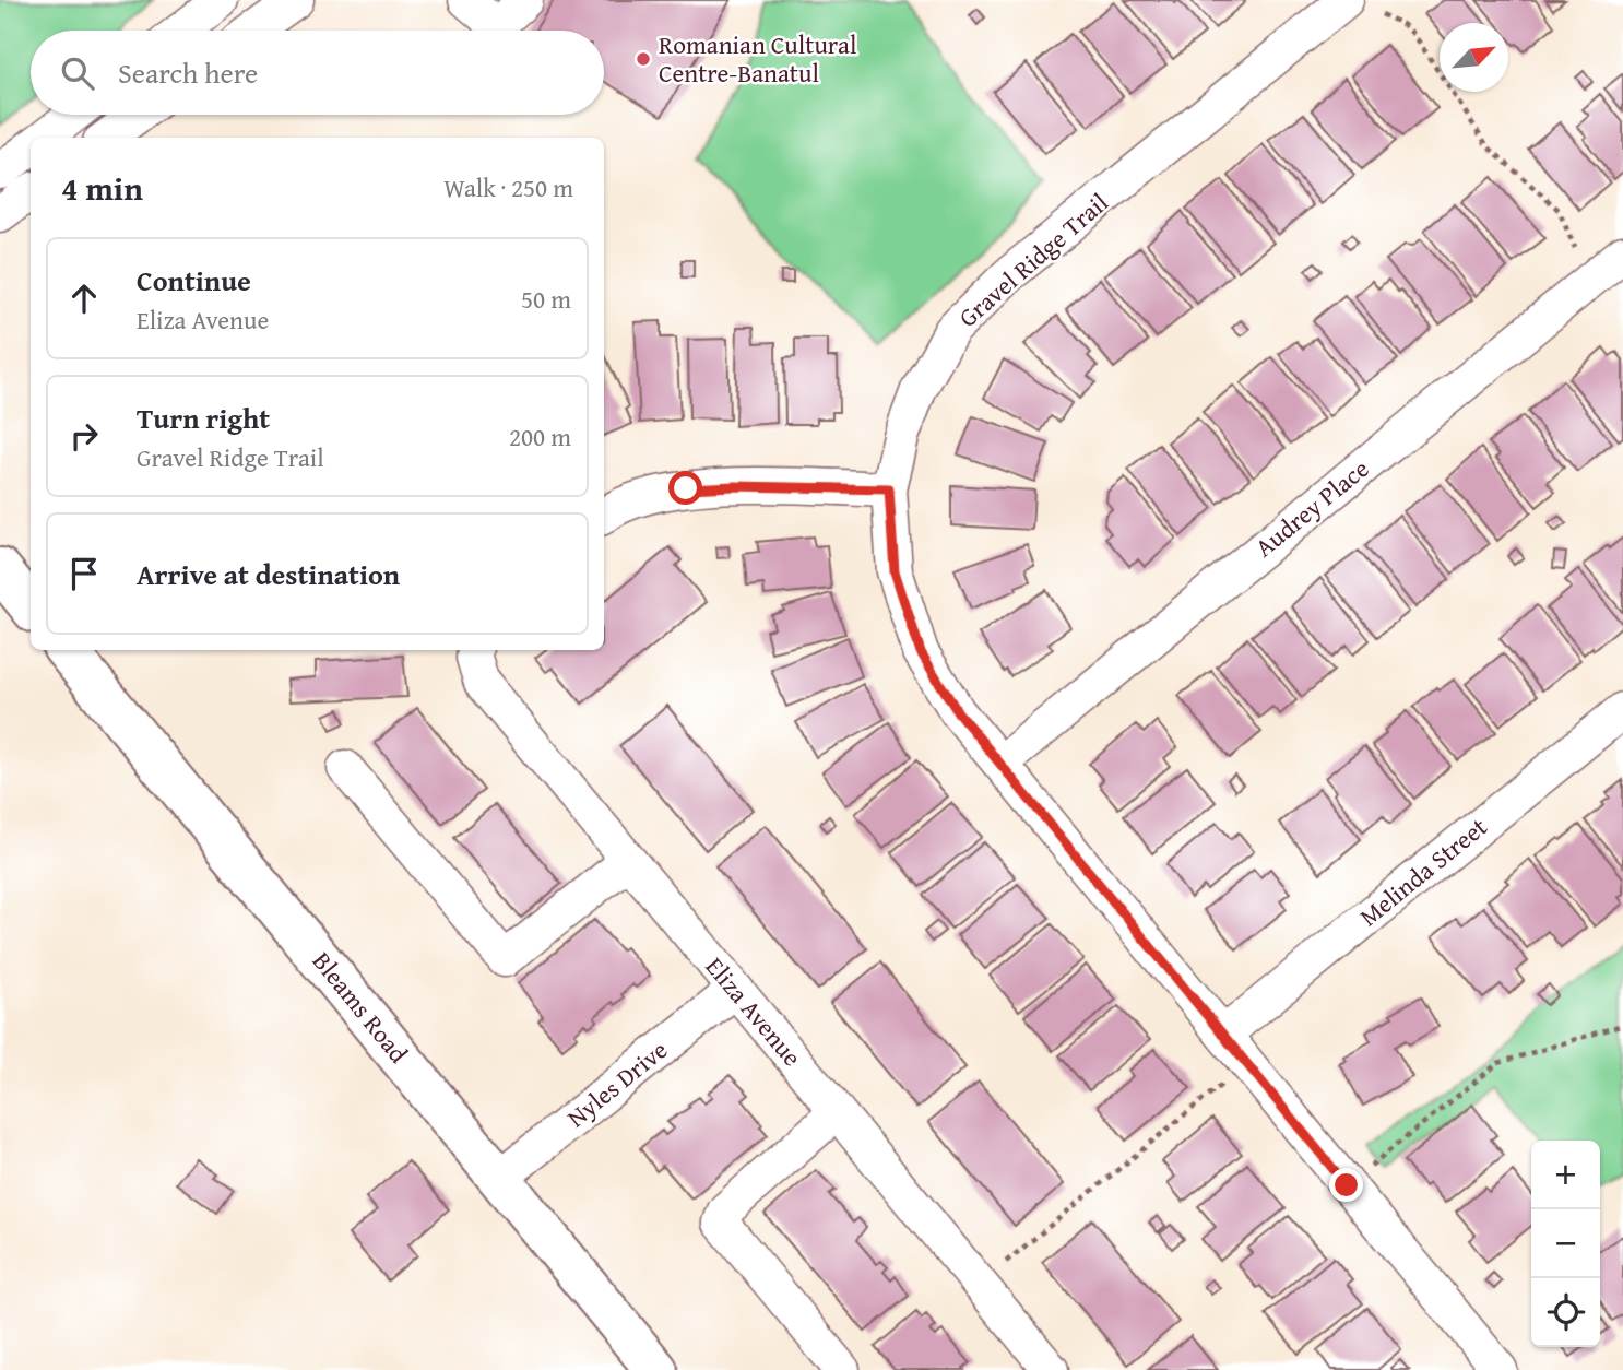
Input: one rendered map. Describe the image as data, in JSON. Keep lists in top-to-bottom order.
{
  "streets": {
    "main road": ["Bleams Road"],
    "street": [
      "Gravel Ridge Trail",
      "Audrey Place",
      "Melinda Street",
      "Eliza Avenue",
      "Nyles Drive"
    ]
  },
  "crossings": [
    ["Gravel Ridge Trail", "Audrey Place"],
    ["Gravel Ridge Trail", "Melinda Street"],
    ["Bleams Road", "Nyles Drive"],
    ["Eliza Avenue", "Nyles Drive"]
  ],
  "places": ["Romanian Cultural Centre-Banatul"],
  "north": "top right",
  "page": {
    "search": "Search here",
    "heading": ["4 min", "Walk · 250 m"],
    "list": [
      ["Continue", "Eliza Avenue", "50 m"],
      ["Turn right", "Gravel Ridge Trail", "200 m"],
      "Arrive at destination"
    ],
    "map_buttons": ["+", "−"]
  }
}
